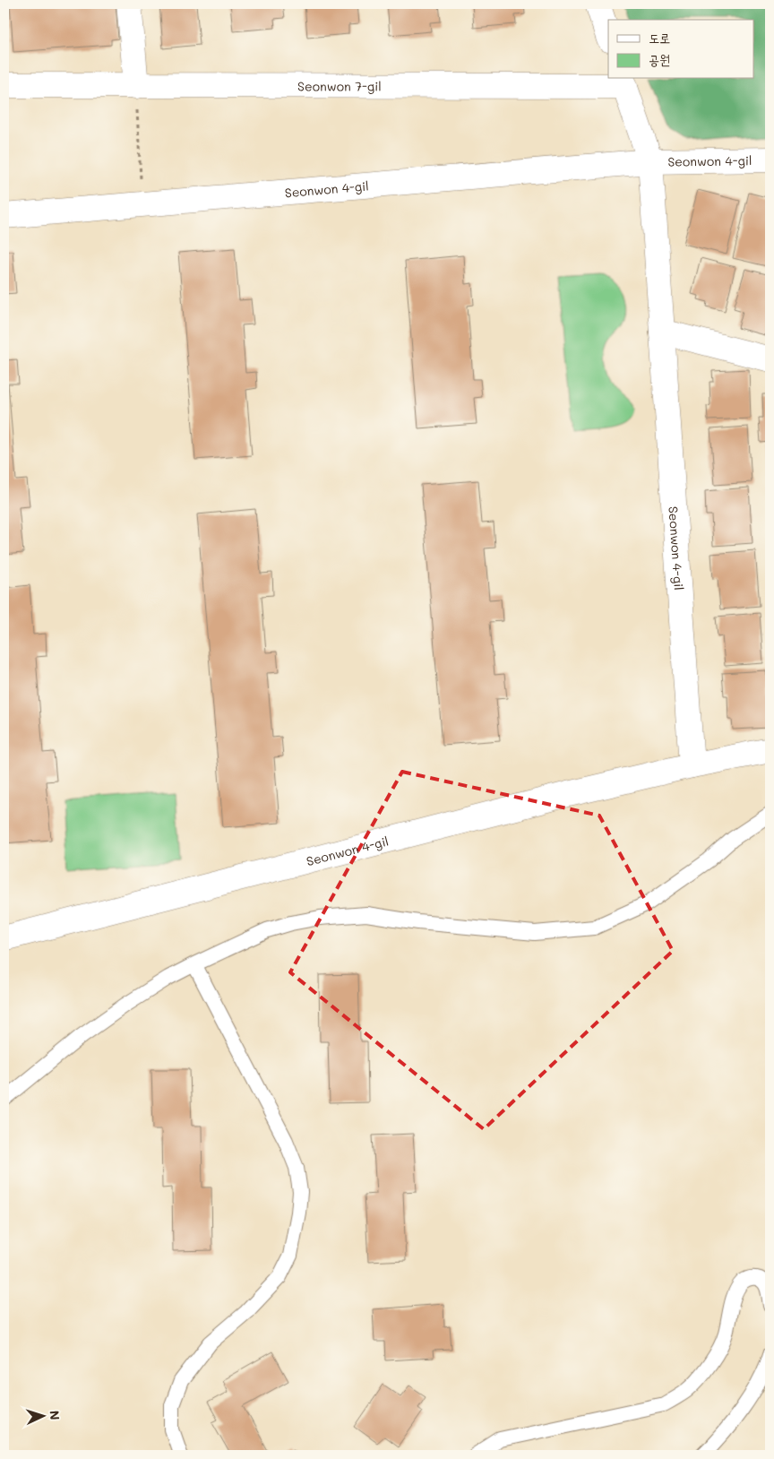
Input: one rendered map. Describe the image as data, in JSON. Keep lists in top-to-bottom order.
{
  "streets": {
    "street": ["Seonwon 7-gil", "Seonwon 4-gil"]
  },
  "crossings": [
    ["Seonwon 7-gil", "Seonwon 4-gil"]
  ],
  "legend": ["도로", "공원"],
  "north": "right"
}
